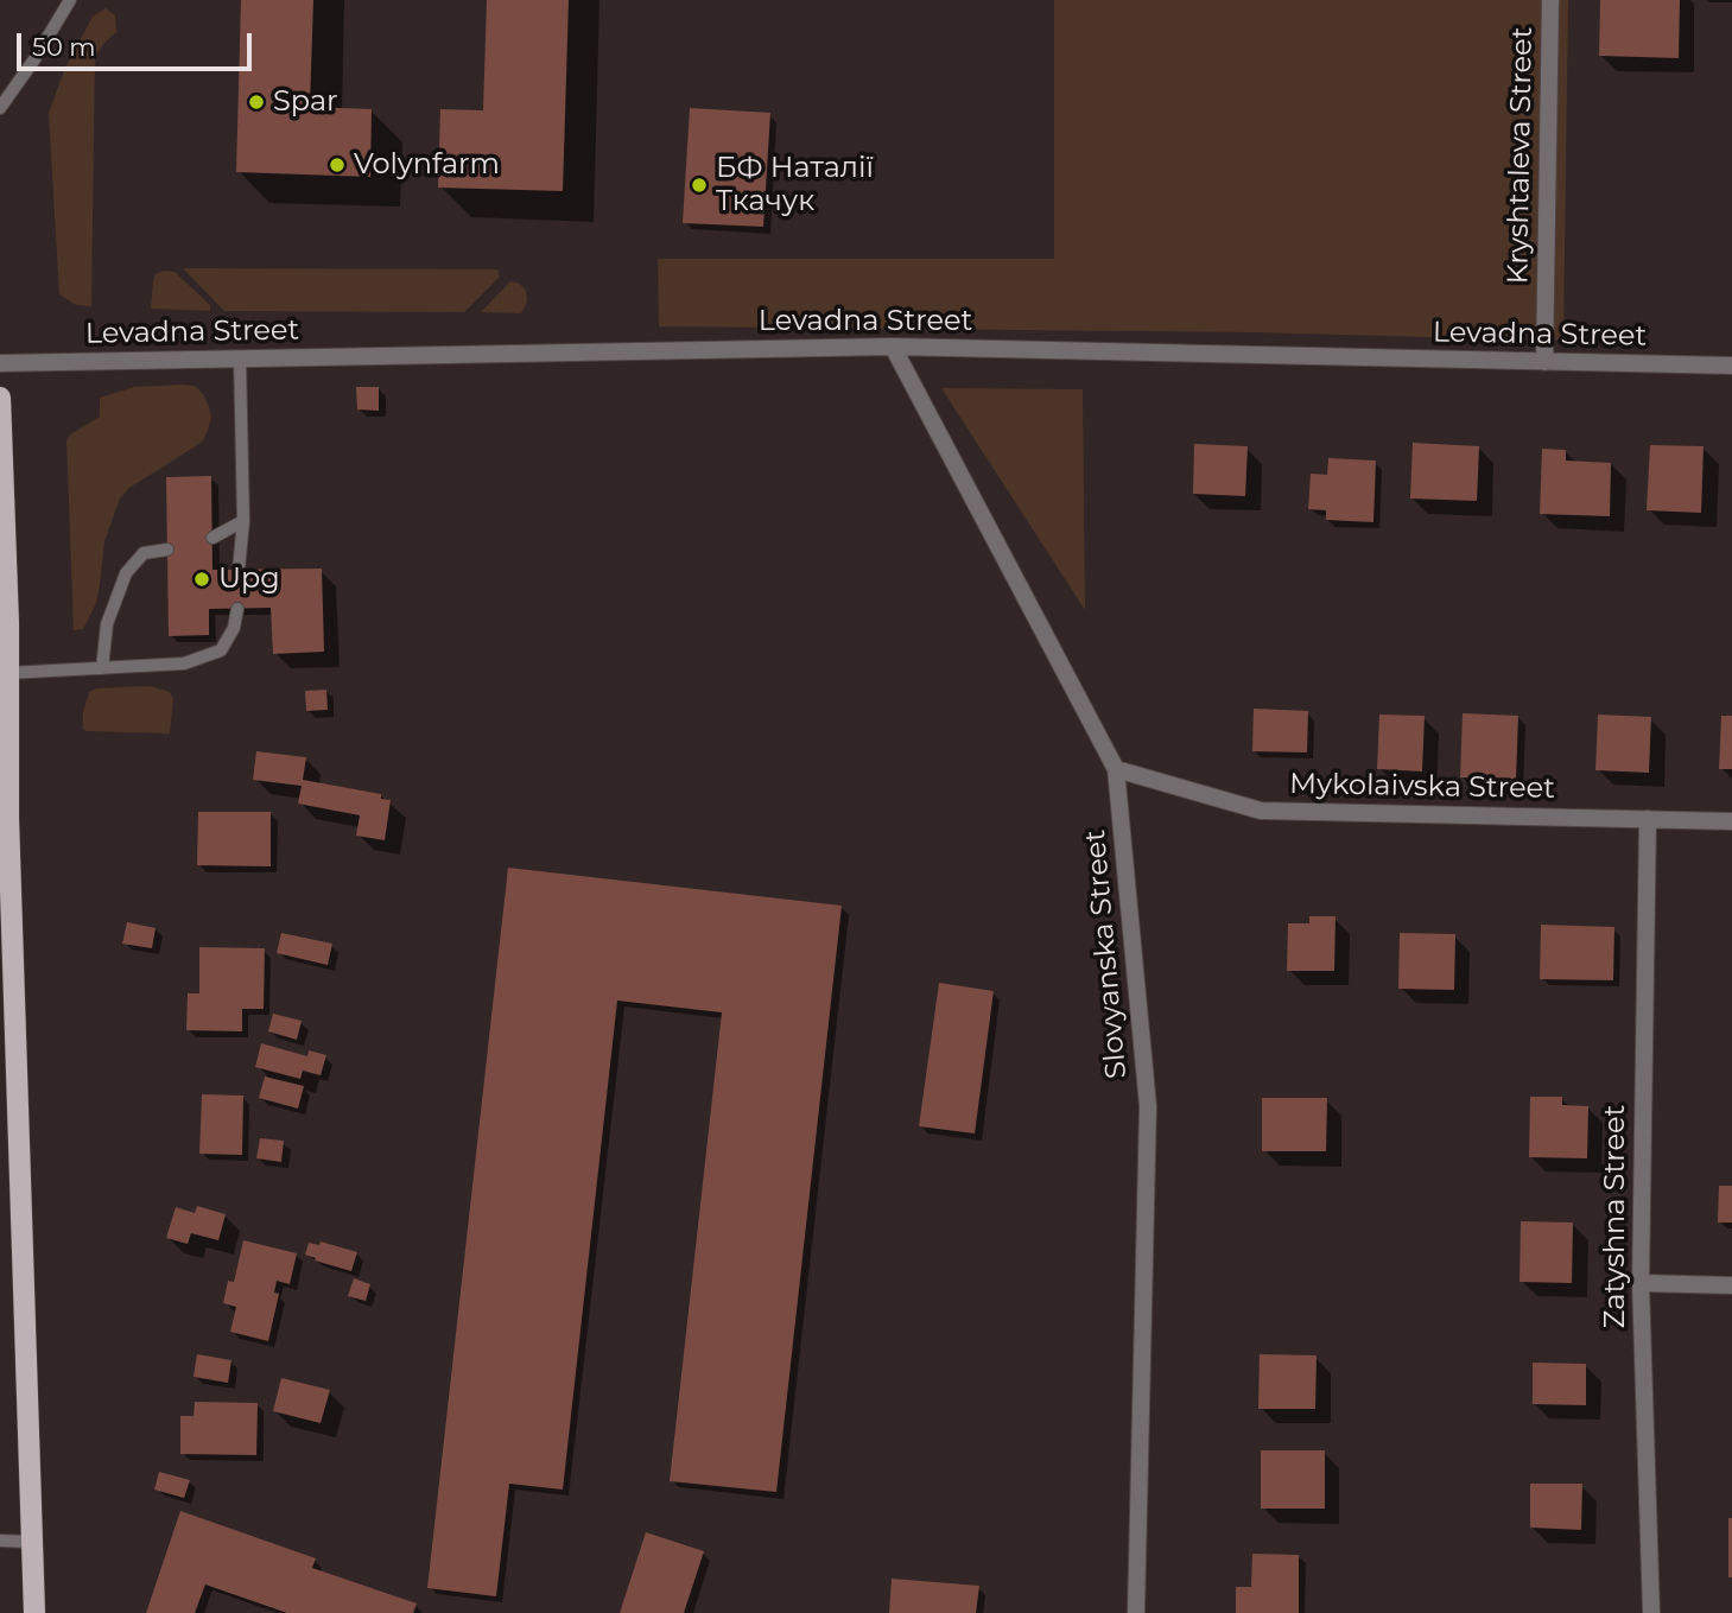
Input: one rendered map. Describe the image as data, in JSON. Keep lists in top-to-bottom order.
{
  "streets": {
    "street": [
      "Kryshtaleva Street",
      "Levadna Street",
      "Mykolaivska Street",
      "Slovyanska Street",
      "Zatyshna Street"
    ]
  },
  "crossings": [
    ["Kryshtaleva Street", "Levadna Street"],
    ["Levadna Street", "Slovyanska Street"],
    ["Mykolaivska Street", "Slovyanska Street"],
    ["Mykolaivska Street", "Zatyshna Street"]
  ],
  "places": [
    "Spar",
    "Volynfarm",
    "БФ Наталії Ткачук",
    "Upg"
  ],
  "scale_bar": "50 m"
}
